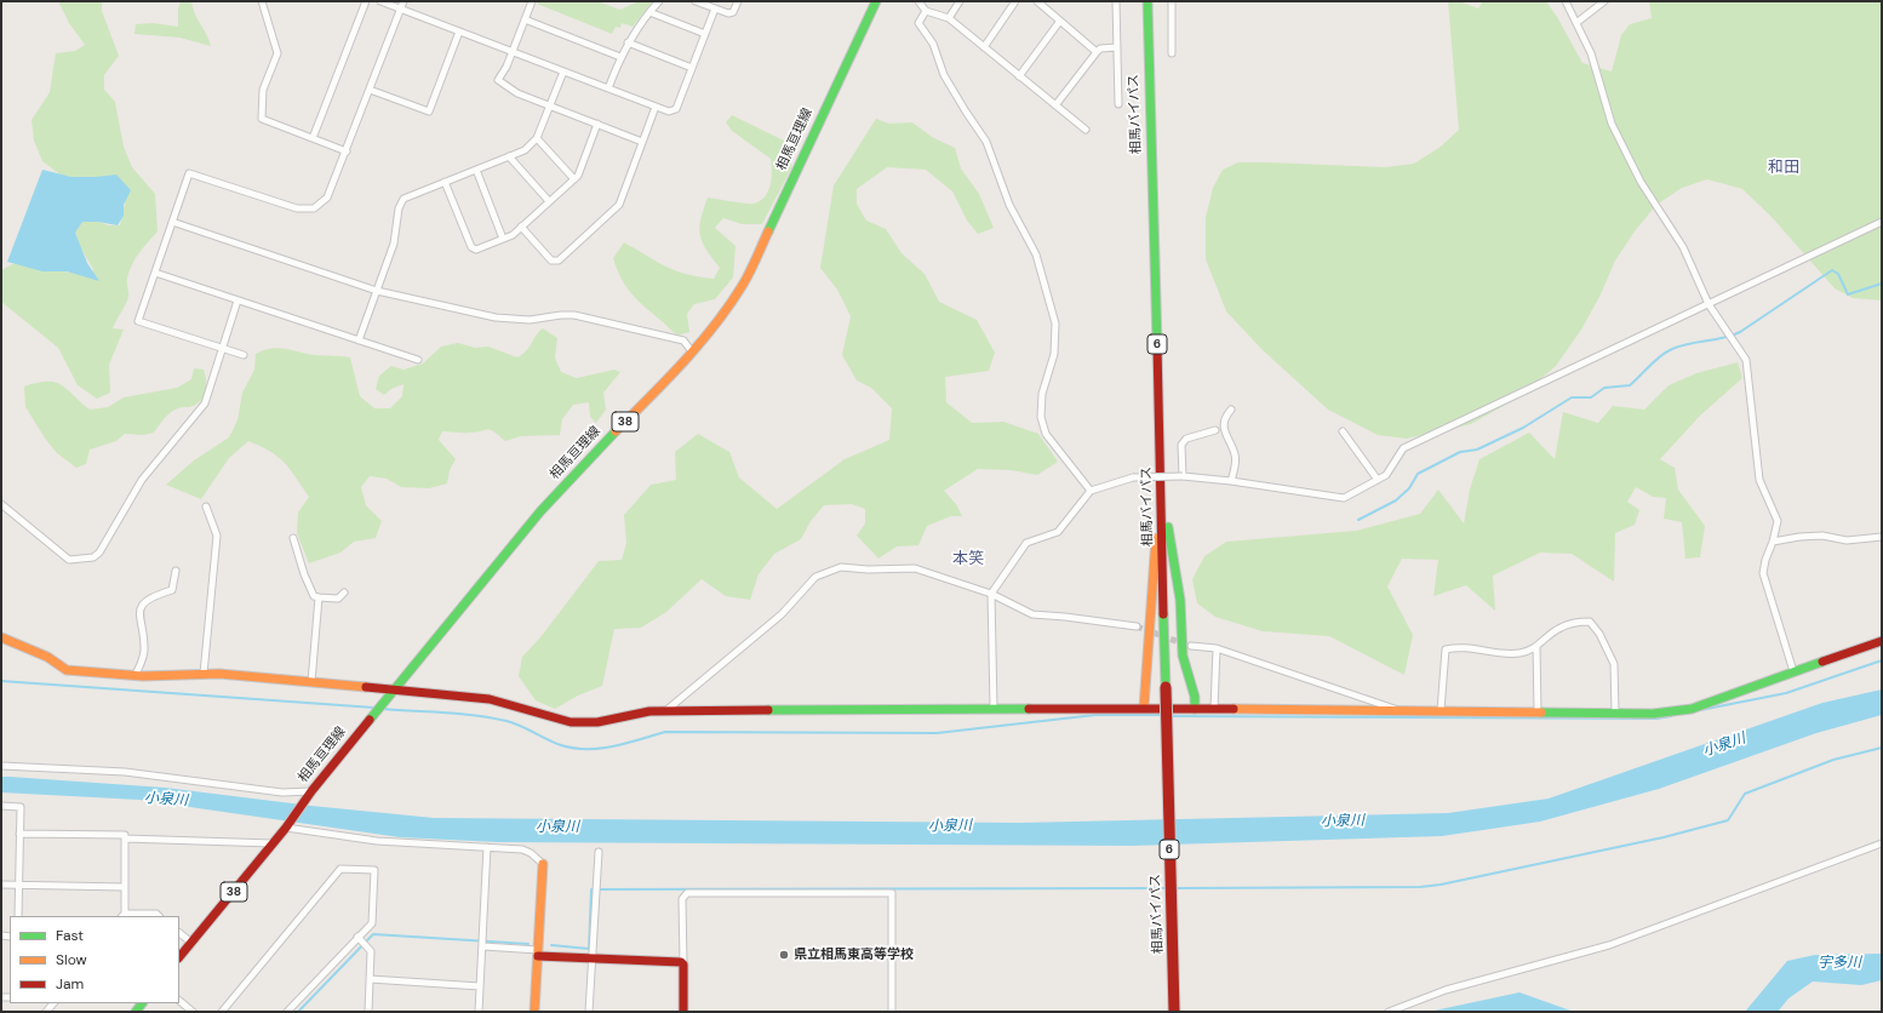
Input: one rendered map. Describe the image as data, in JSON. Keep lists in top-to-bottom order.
{
  "streets": {
    "main road": [
      "相馬バイパス",
      "相馬亘理線",
      "6",
      "38"
    ]
  },
  "crossings": [
    ["相馬亘理線", "38"]
  ],
  "districts": ["和田", "本笑"],
  "water": ["小泉川", "宇多川"],
  "places": ["県立相馬東高等学校"],
  "legend": ["Fast", "Slow", "Jam"]
}
